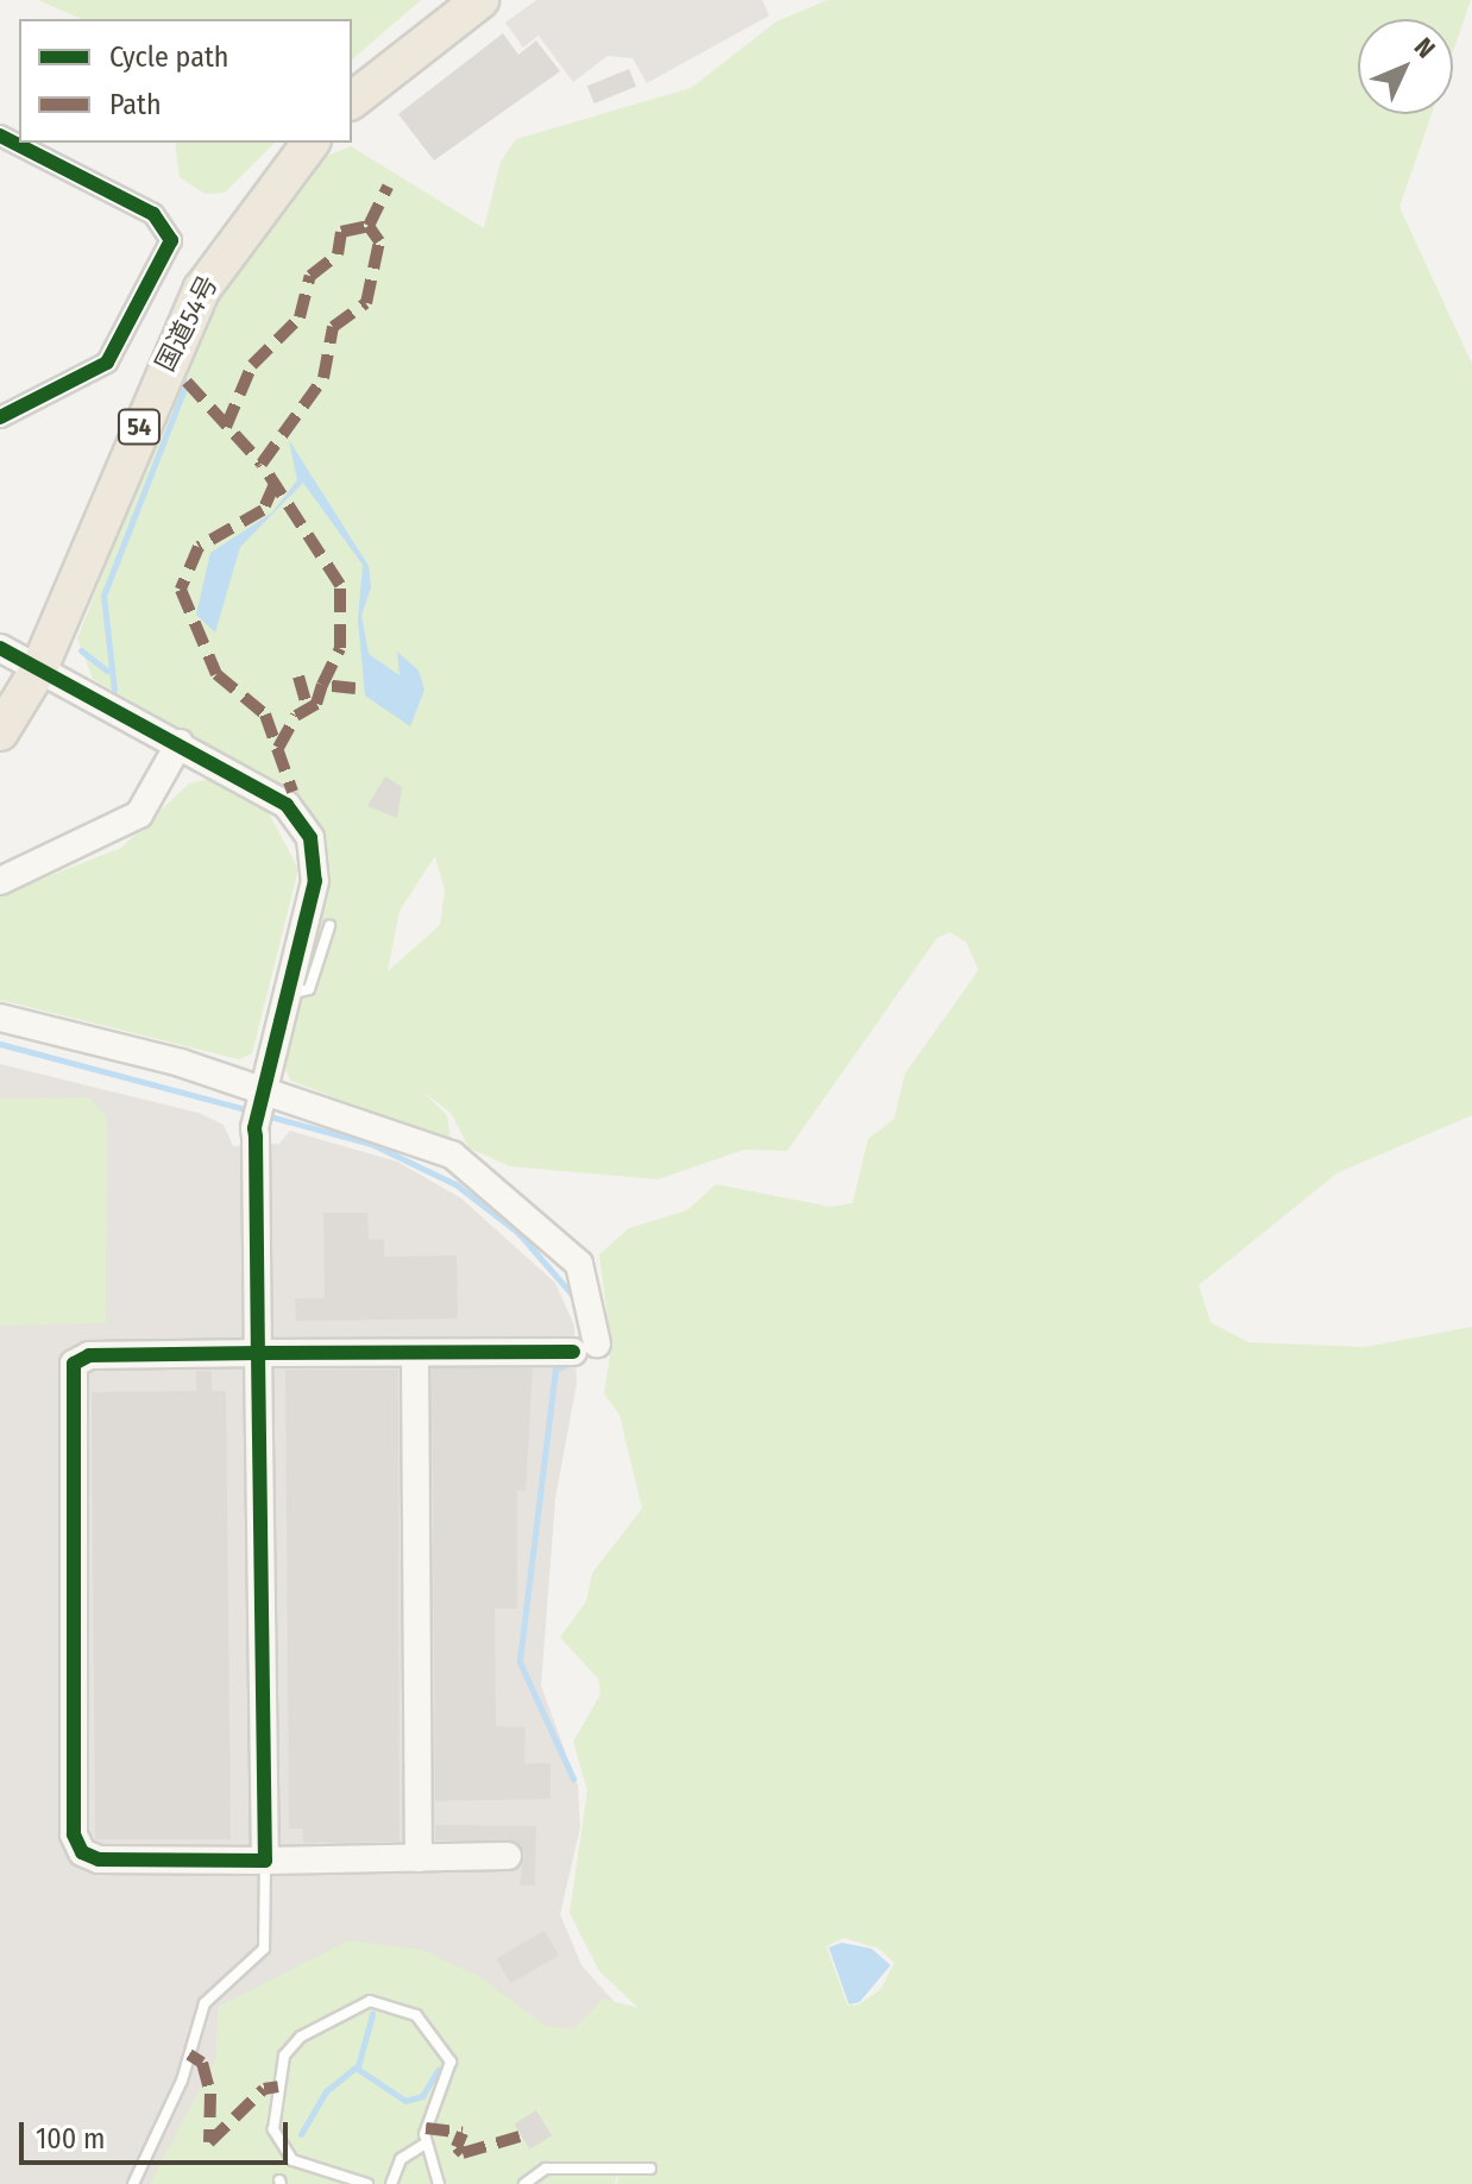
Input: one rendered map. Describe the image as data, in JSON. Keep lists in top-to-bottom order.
{
  "streets": {
    "highway": ["国道54号", "54"]
  },
  "legend": ["Cycle path", "Path"],
  "scale_bar": "100 m",
  "north": "top right"
}
